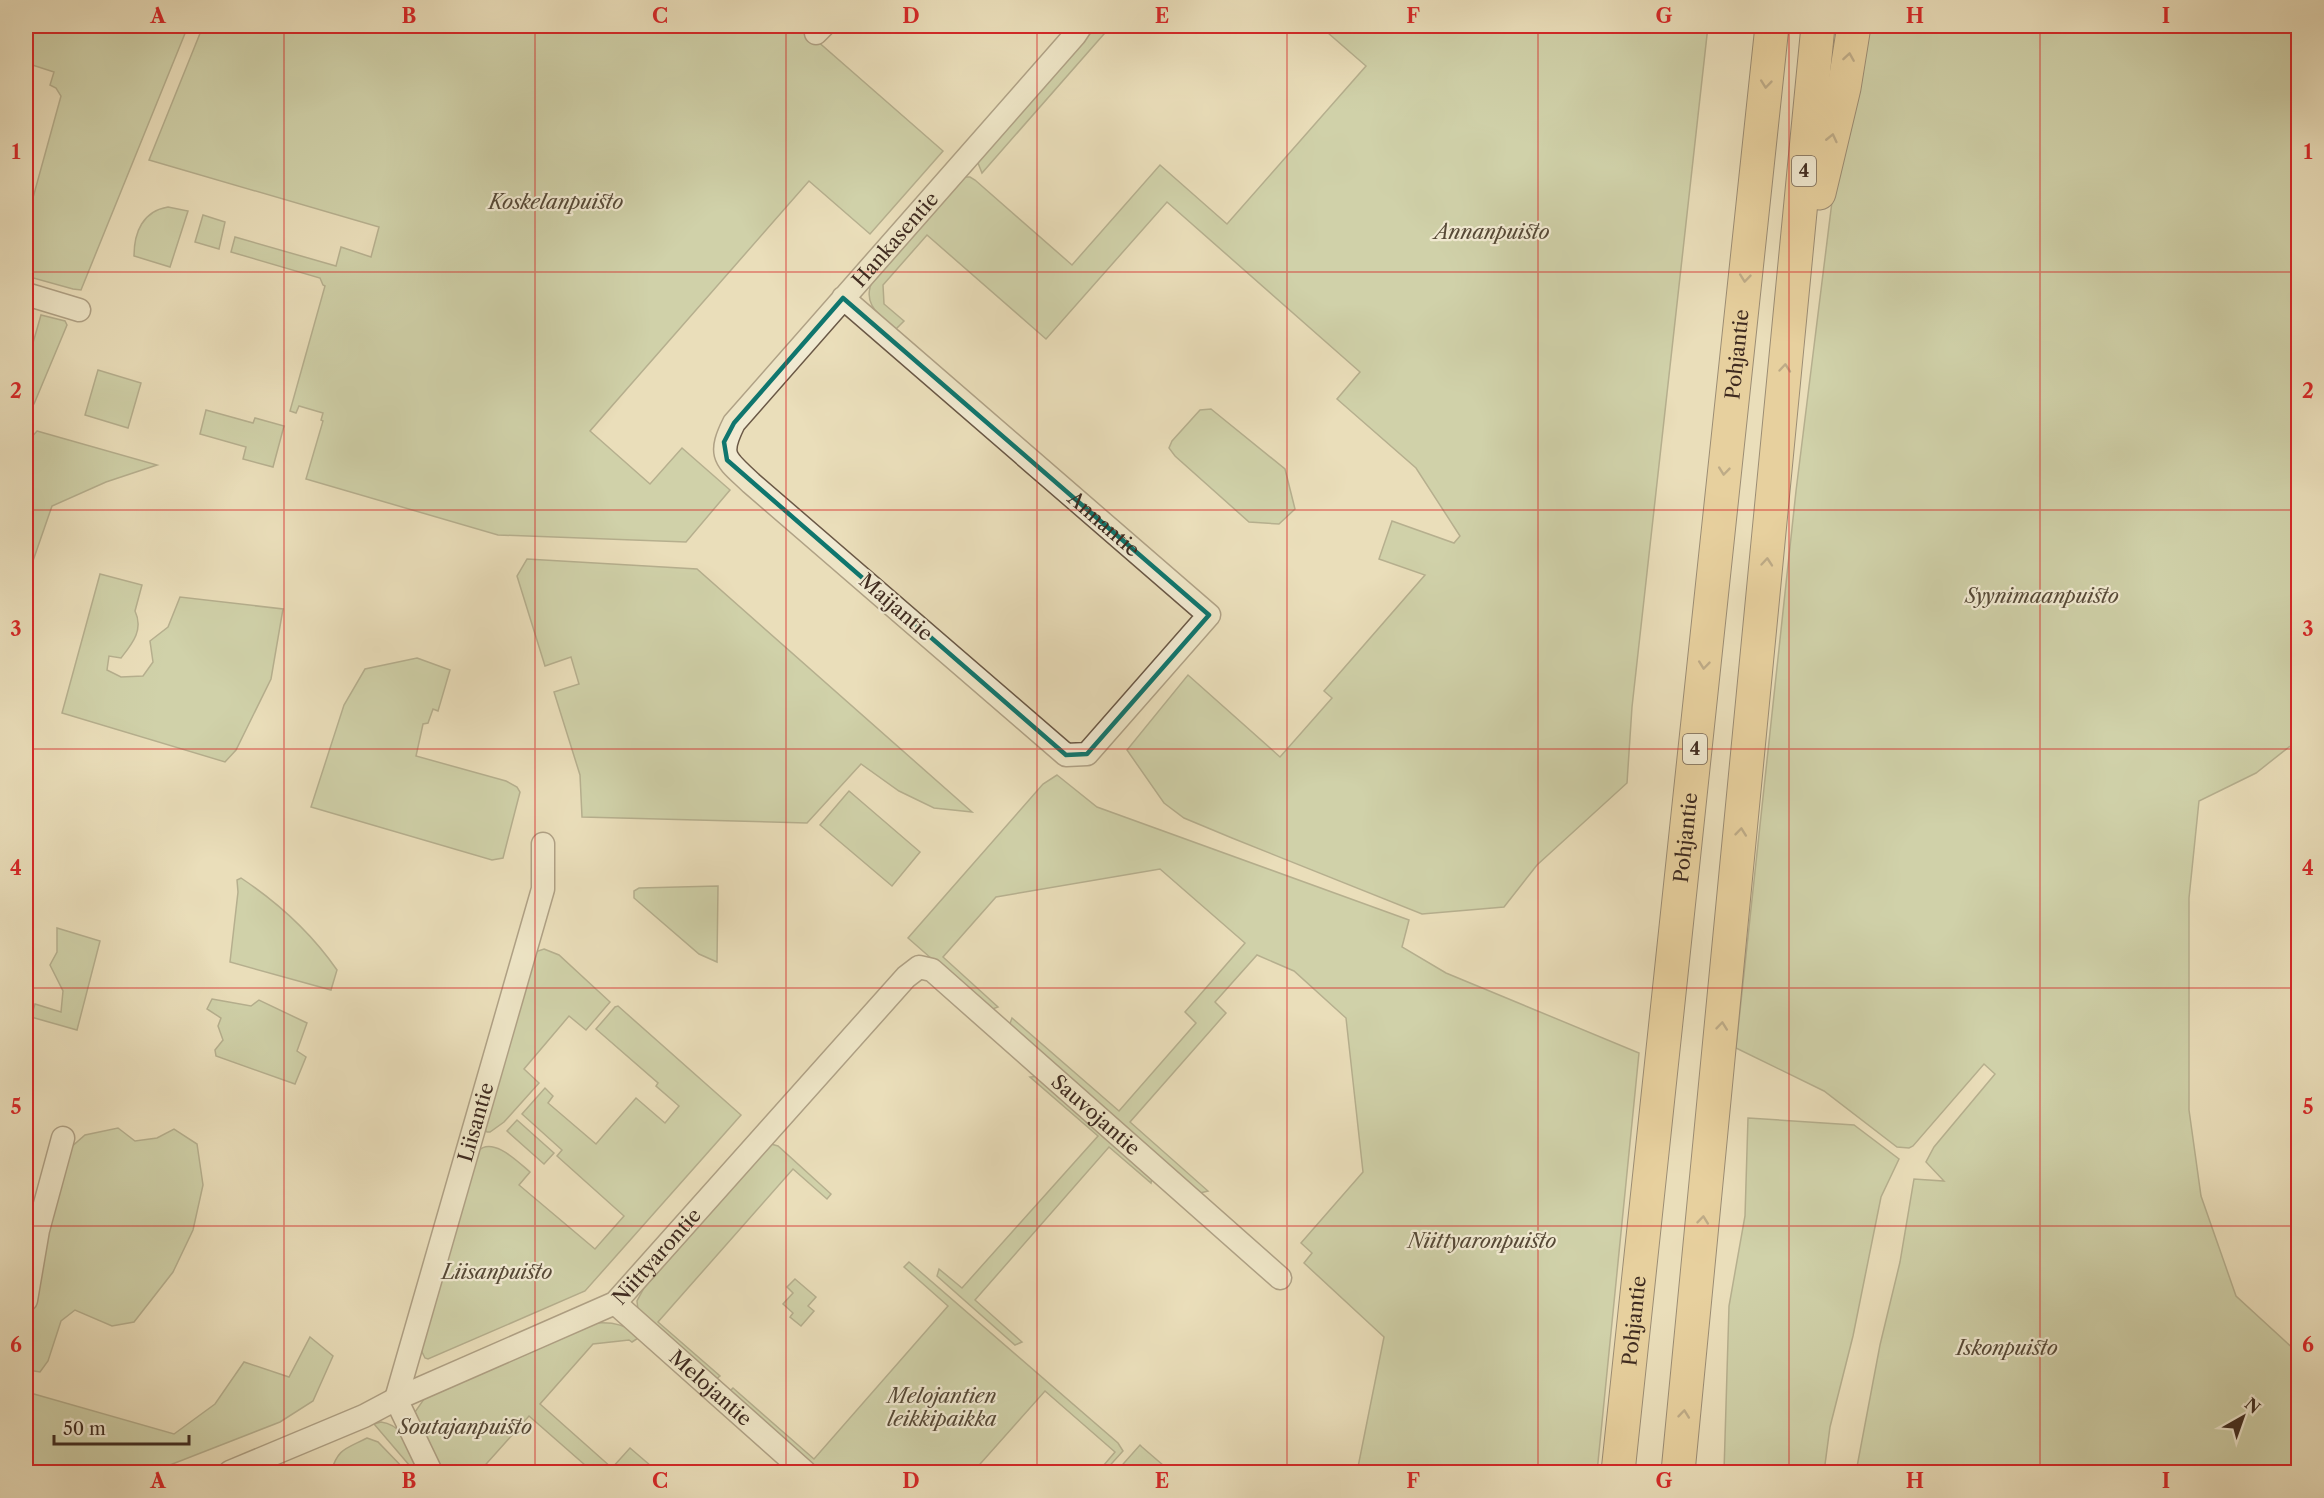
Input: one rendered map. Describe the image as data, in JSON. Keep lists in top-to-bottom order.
{
  "streets": {
    "highway": ["4", "Pohjantie"],
    "street": [
      "Hankasentie",
      "Annantie",
      "Maijantie",
      "Sauvojantie",
      "Liisantie",
      "Niittyarontie",
      "Melojantie"
    ]
  },
  "crossings": [
    ["Hankasentie", "Annantie"],
    ["Hankasentie", "Maijantie"],
    ["Annantie", "Maijantie"],
    ["Sauvojantie", "Niittyarontie"],
    ["Liisantie", "Niittyarontie"],
    ["Niittyarontie", "Melojantie"]
  ],
  "parks": [
    "Koskelanpuisto",
    "Annanpuisto",
    "Syynimaanpuisto",
    "Niittyaronpuisto",
    "Liisanpuisto",
    "Iskonpuisto",
    "Melojantien leikkipaikka",
    "Soutajanpuisto"
  ],
  "scale_bar": "50 m",
  "north": "top right",
  "grid": {
    "columns": [
      "A",
      "B",
      "C",
      "D",
      "E",
      "F",
      "G",
      "H",
      "I"
    ],
    "rows": [
      "1",
      "2",
      "3",
      "4",
      "5",
      "6"
    ]
  }
}
